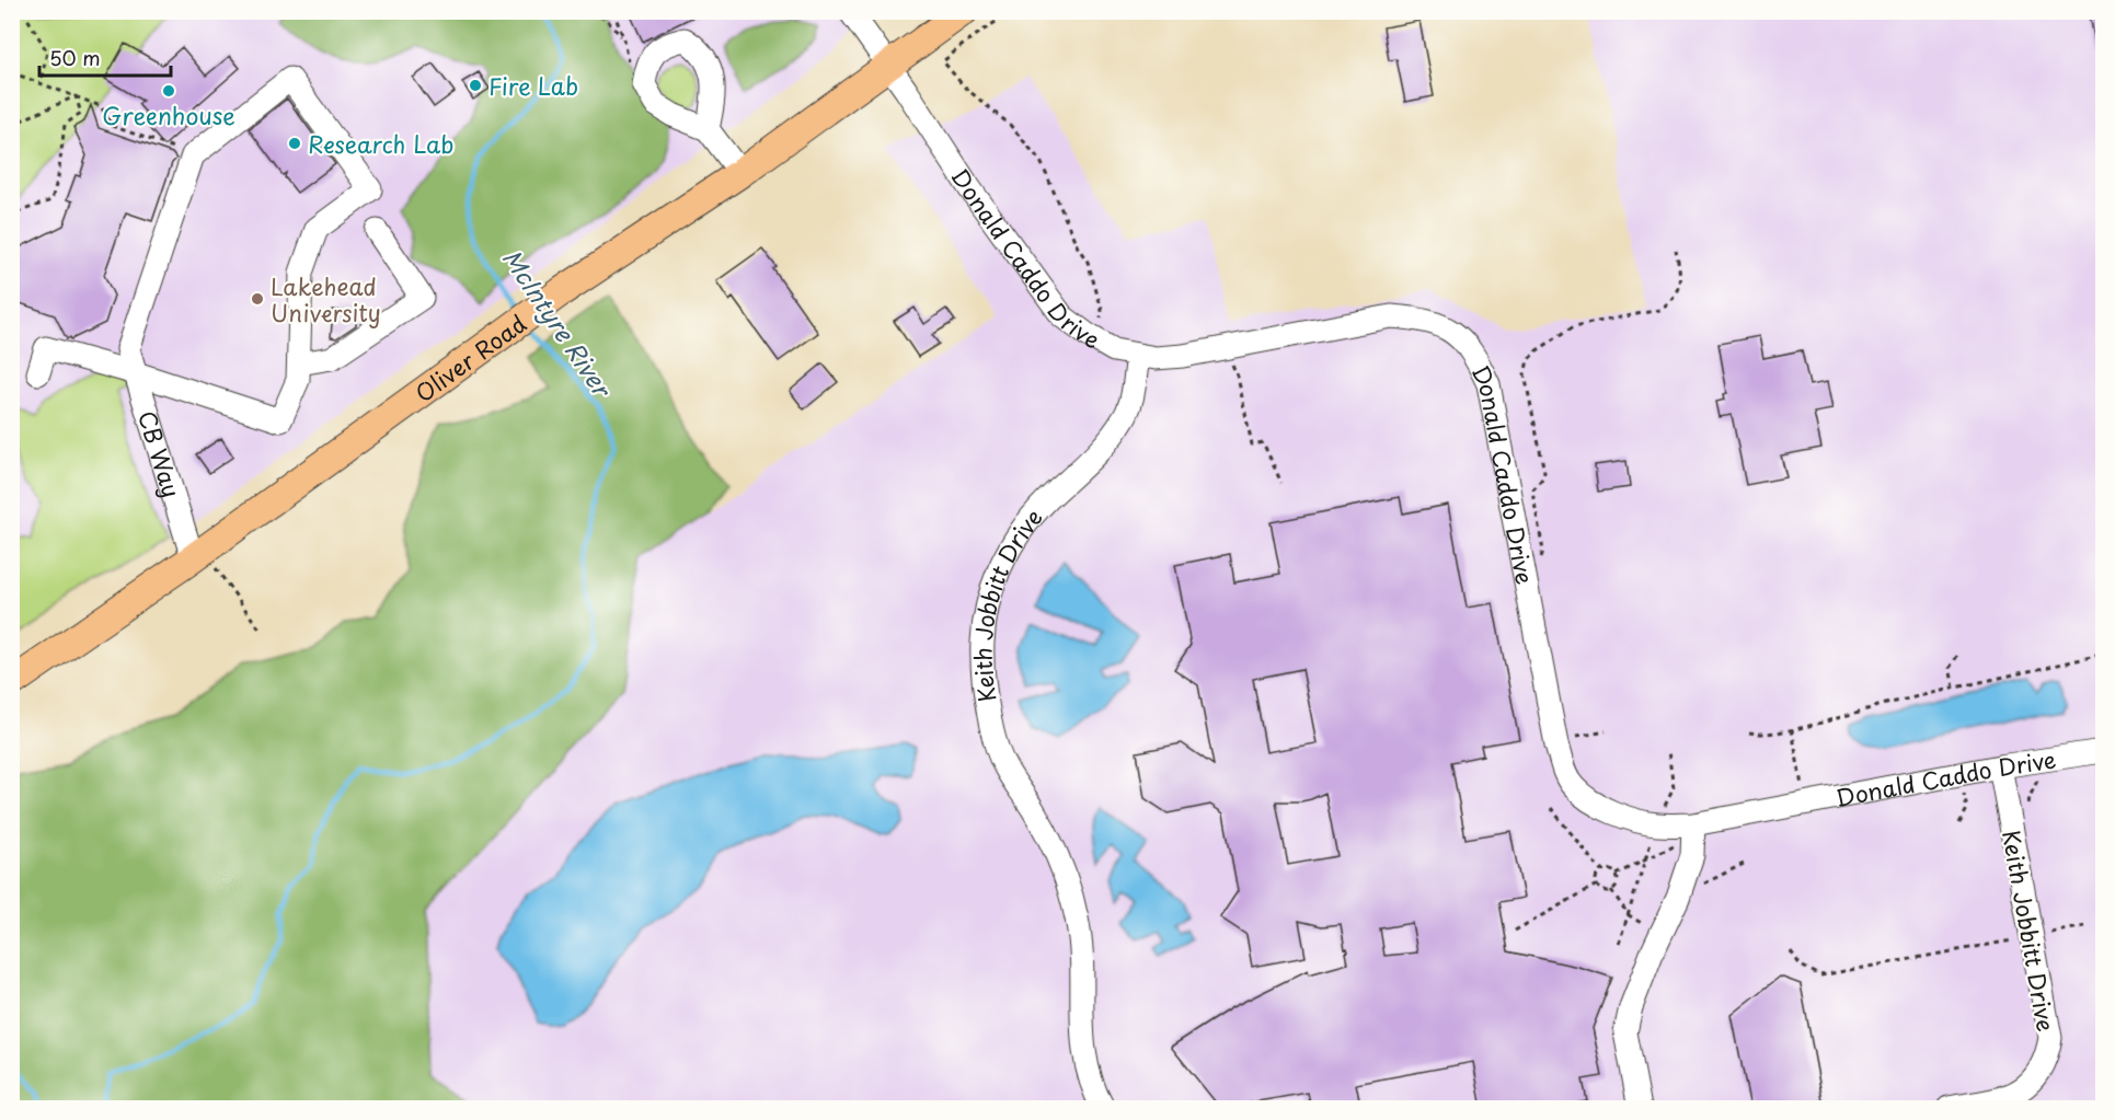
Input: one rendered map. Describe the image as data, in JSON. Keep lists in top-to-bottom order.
{
  "streets": {
    "main road": ["Oliver Road"],
    "street": ["Donald Caddo Drive", "CB Way", "Keith Jobbitt Drive"]
  },
  "crossings": [
    ["Donald Caddo Drive", "Oliver Road"],
    ["Donald Caddo Drive", "Keith Jobbitt Drive"],
    ["Oliver Road", "CB Way"]
  ],
  "water": ["McIntyre River"],
  "places": [
    "Fire Lab",
    "Greenhouse",
    "Research Lab",
    "Lakehead University"
  ],
  "scale_bar": "50 m"
}
